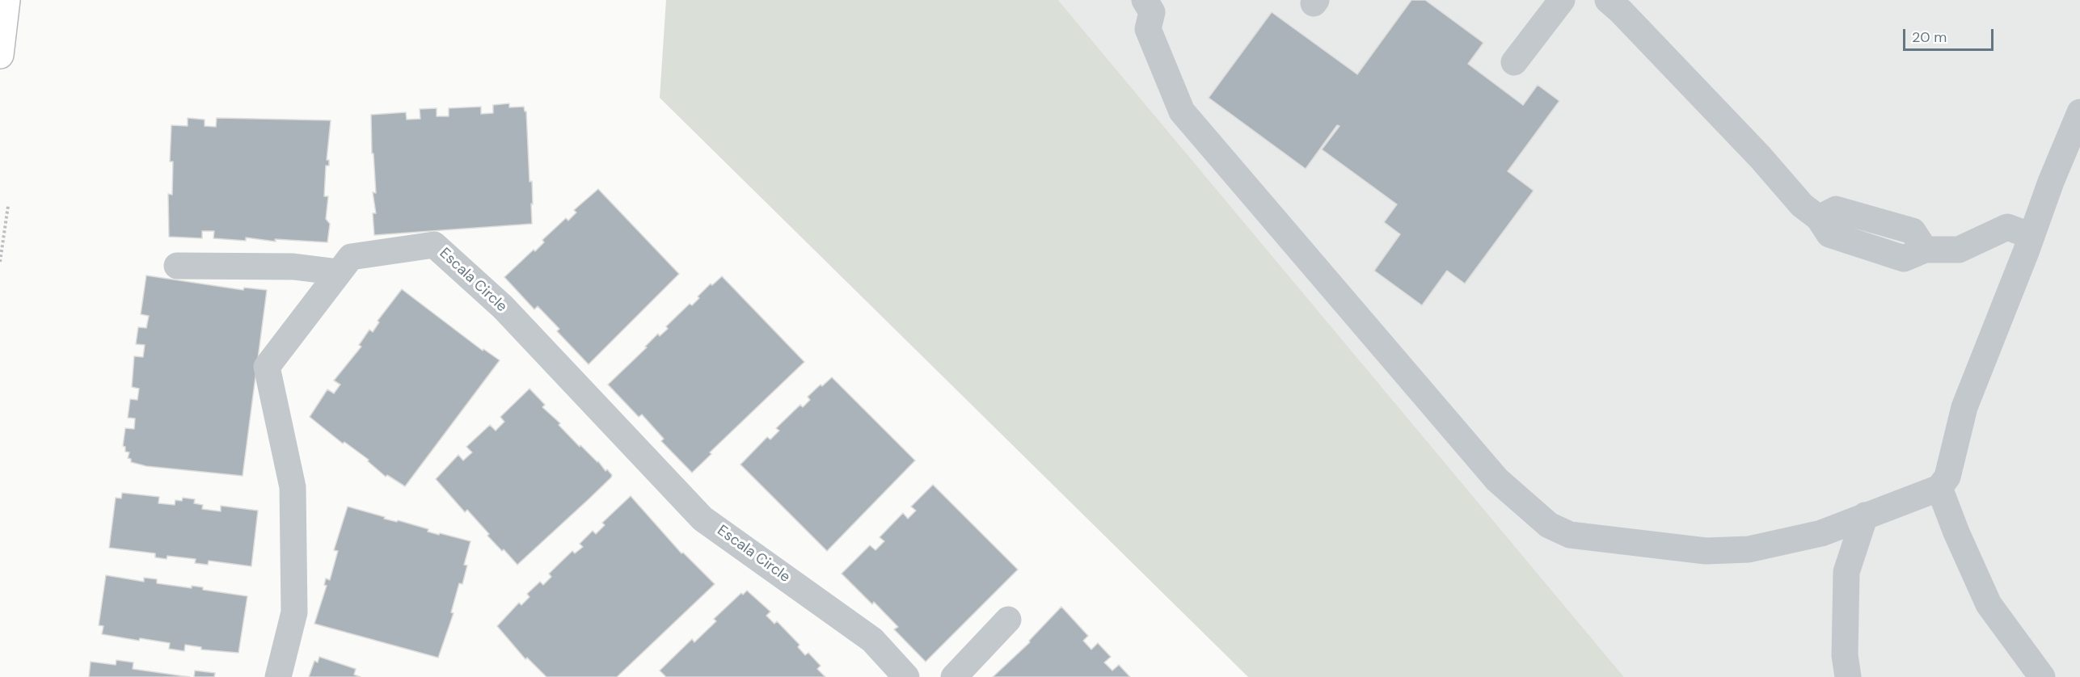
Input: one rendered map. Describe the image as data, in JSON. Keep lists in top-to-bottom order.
{
  "streets": {
    "street": ["Escala Circle"]
  },
  "scale_bar": "20 m"
}
